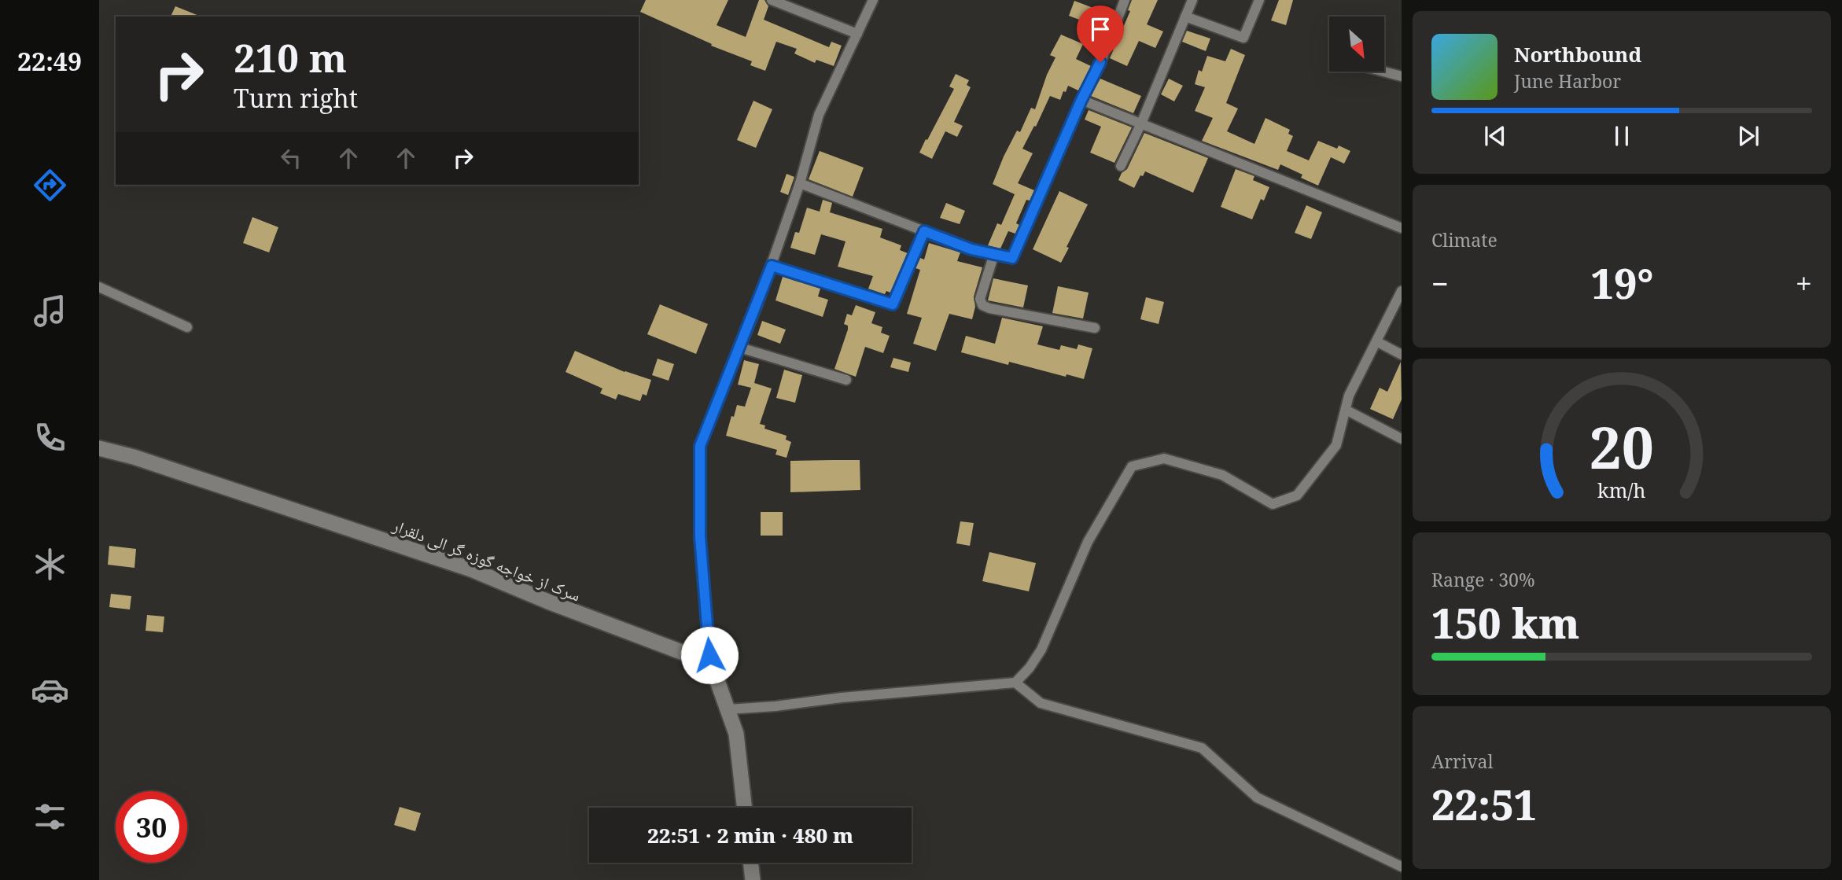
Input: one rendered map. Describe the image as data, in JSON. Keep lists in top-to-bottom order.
{
  "streets": {
    "street": ["سرک از خواجه گوزه گر الی دلقرار"]
  },
  "north": "bottom right",
  "page": {
    "tabs": "22:49",
    "turn": ["210 m", "Turn right"],
    "song": ["Northbound", "June Harbor"],
    "tile": [
      "Climate",
      ["Range · 30%", "150 km"],
      ["Arrival", "22:51"]
    ],
    "heat": ["−", "19°", "+"],
    "limit": "30",
    "trip": "22:51 · 2 min · 480 m",
    "gauge": ["20", "km/h"]
  }
}
